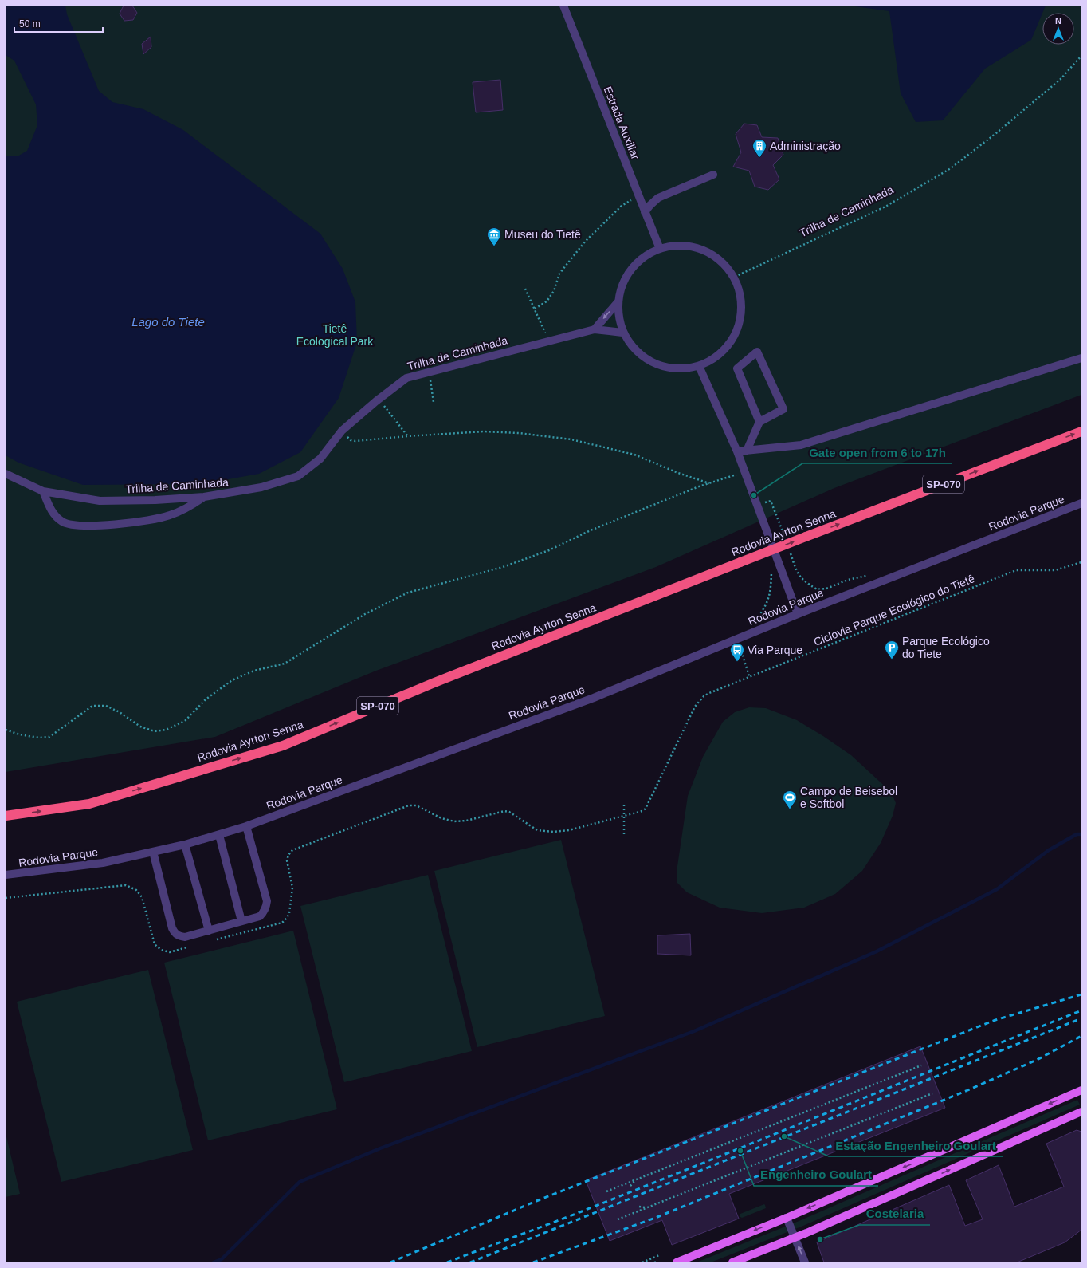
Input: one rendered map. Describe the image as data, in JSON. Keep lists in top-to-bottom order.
{
  "streets": {
    "highway": ["SP-070", "Rodovia Ayrton Senna"],
    "street": ["Estrada Auxiliar", "Trilha de Caminhada", "Rodovia Parque"],
    "path": ["Ciclovia Parque Ecológico do Tietê"]
  },
  "one_way": ["Rodovia Ayrton Senna"],
  "water": ["Lago do Tiete"],
  "parks": ["Tietê Ecological Park"],
  "places": {
    "building": ["Administração"],
    "museum": ["Museu do Tietê"],
    "other": [
      "Gate open from 6 to 17h",
      "Estação Engenheiro Goulart",
      "Engenheiro Goulart",
      "Costelaria"
    ],
    "parking": ["Parque Ecológico do Tiete"],
    "bus stop": ["Via Parque"],
    "sports": ["Campo de Beisebol e Softbol"]
  },
  "scale_bar": "50 m",
  "north": "top"
}
